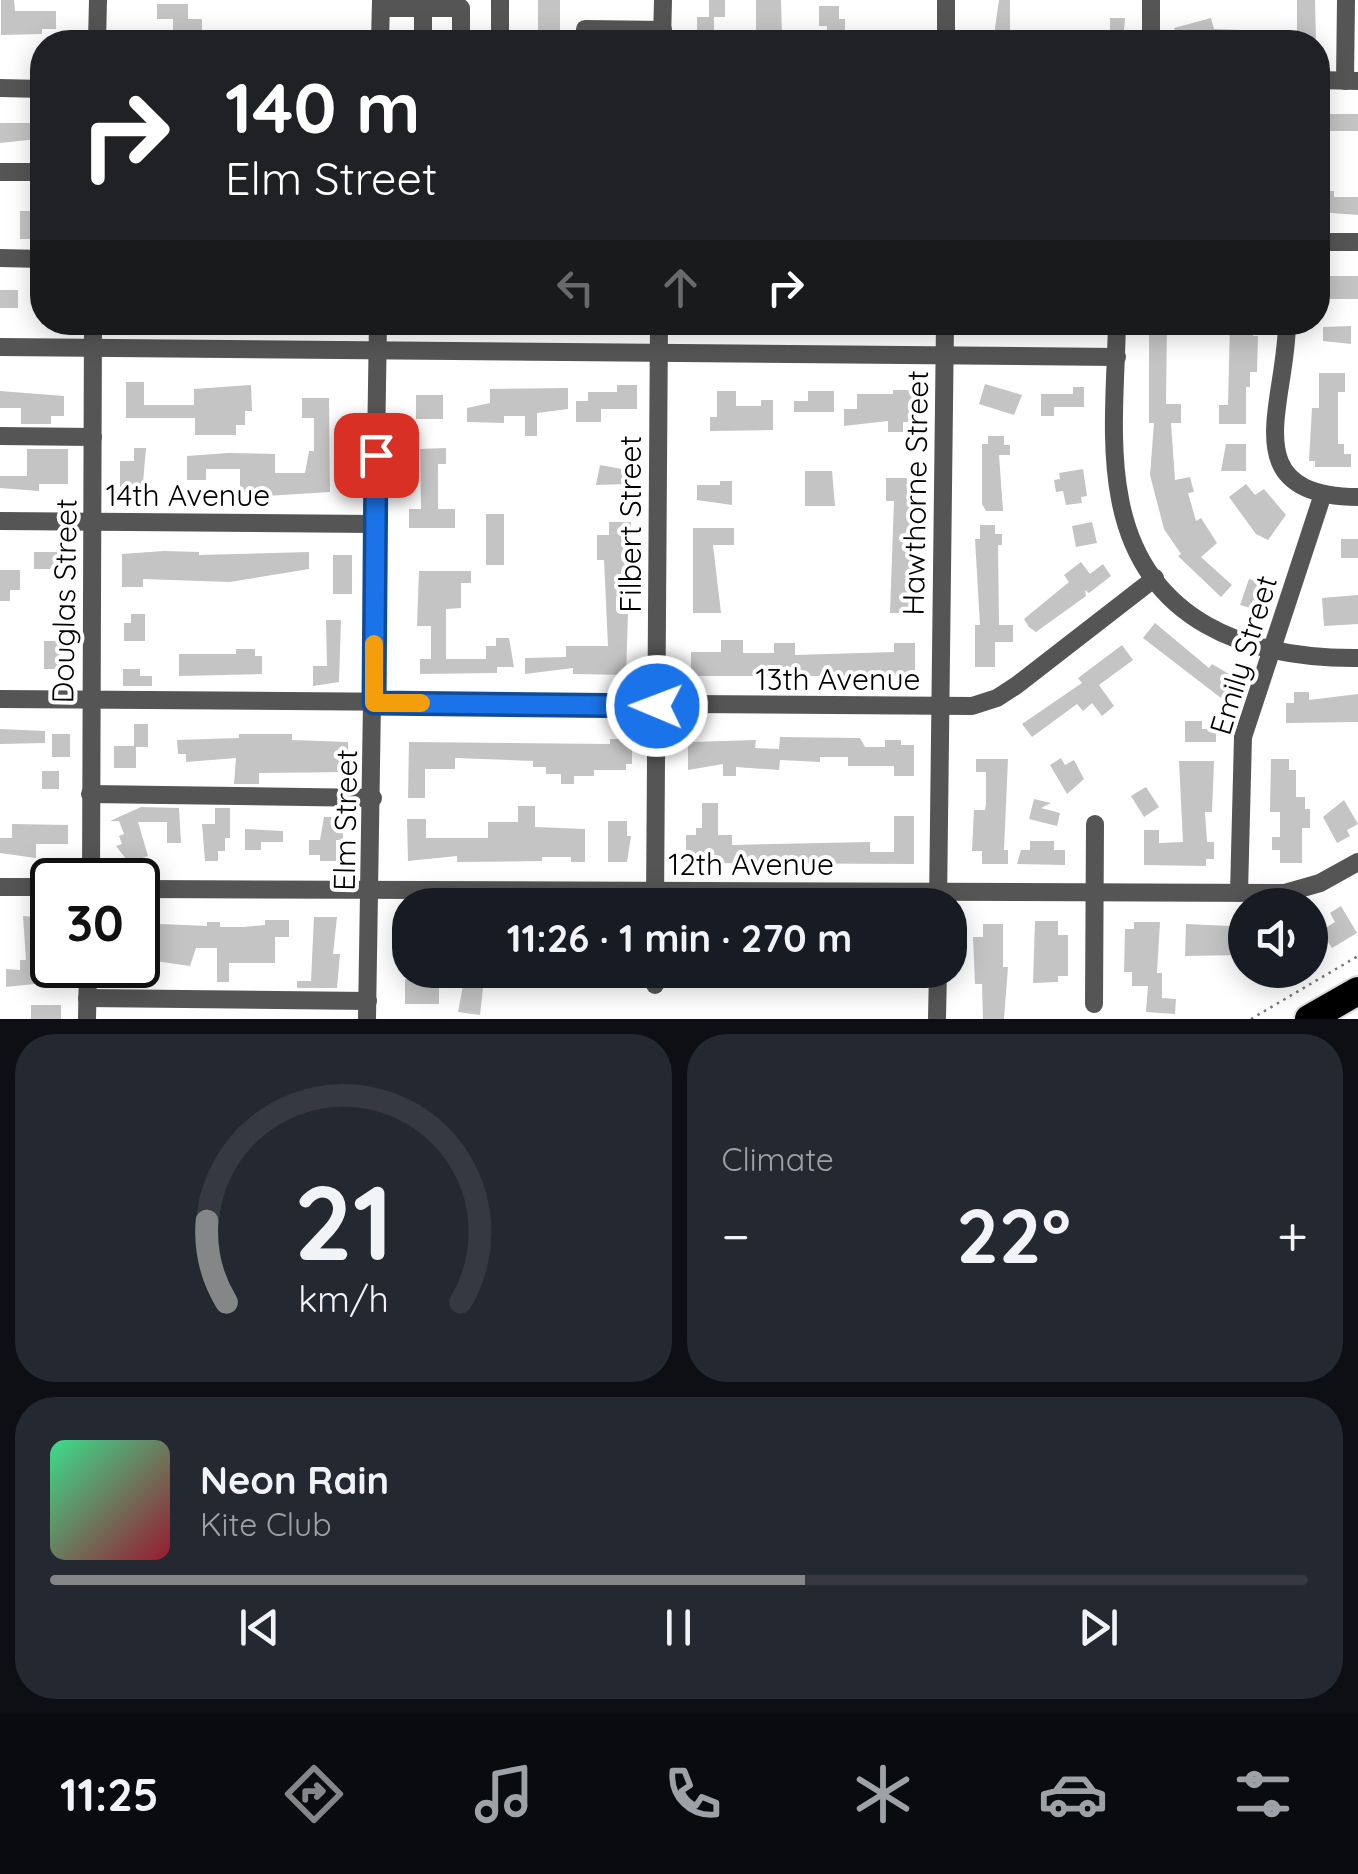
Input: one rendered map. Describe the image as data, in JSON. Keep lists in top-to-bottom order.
{
  "streets": {
    "street": [
      "Hawthorne Street",
      "14th Avenue",
      "Filbert Street",
      "Douglas Street",
      "Emily Street",
      "13th Avenue",
      "Elm Street",
      "12th Avenue"
    ]
  },
  "crossings": [
    ["Hawthorne Street", "13th Avenue"],
    ["14th Avenue", "Douglas Street"],
    ["14th Avenue", "Elm Street"],
    ["Filbert Street", "13th Avenue"],
    ["Douglas Street", "13th Avenue"],
    ["13th Avenue", "Elm Street"],
    ["Elm Street", "12th Avenue"]
  ],
  "page": {
    "turn": ["140 m", "Elm Street"],
    "limit": "30",
    "trip": "11:26 · 1 min · 270 m",
    "tile": "Climate",
    "heat": ["−", "22°", "+"],
    "song": ["Neon Rain", "Kite Club"],
    "tabs": "11:25",
    "gauge": ["21", "km/h"]
  }
}
